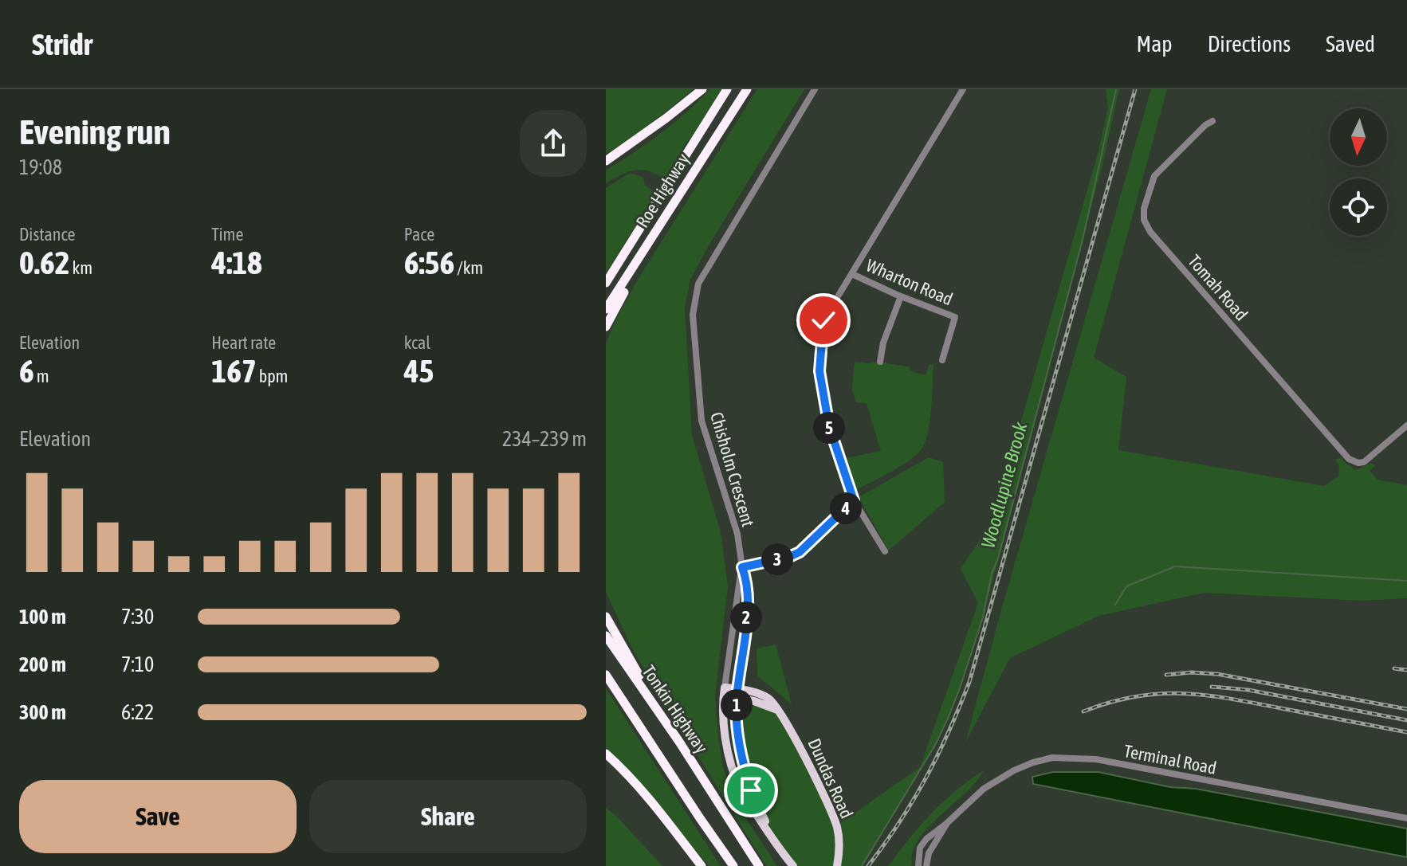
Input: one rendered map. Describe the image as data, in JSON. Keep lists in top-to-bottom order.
{
  "streets": {
    "highway": ["Roe Highway", "Tonkin Highway"],
    "main road": ["Dundas Road"],
    "street": [
      "Wharton Road",
      "Tomah Road",
      "Chisholm Crescent",
      "Terminal Road"
    ]
  },
  "crossings": [
    ["Chisholm Crescent", "Dundas Road"]
  ],
  "water": ["Woodlupine Brook"],
  "north": "bottom",
  "page": {
    "header": "Stridr",
    "nav": ["Map", "Directions", "Saved"],
    "heading": ["Evening run", "19:08"],
    "stats": [
      ["Distance", "0.62 km"],
      ["Time", "4:18"],
      ["Pace", "6:56 /km"],
      ["Elevation", "6 m"],
      ["Heart rate", "167 bpm"],
      ["kcal", "45"]
    ],
    "pins": [
      "5",
      "4",
      "3",
      "2",
      "1"
    ],
    "chart": ["Elevation", "234–239 m"],
    "list": [
      {
        "name": "100 m",
        "note": "7:30"
      },
      {
        "name": "200 m",
        "note": "7:10"
      },
      {
        "name": "300 m",
        "note": "6:22"
      }
    ],
    "buttons": ["Save", "Share"]
  }
}
